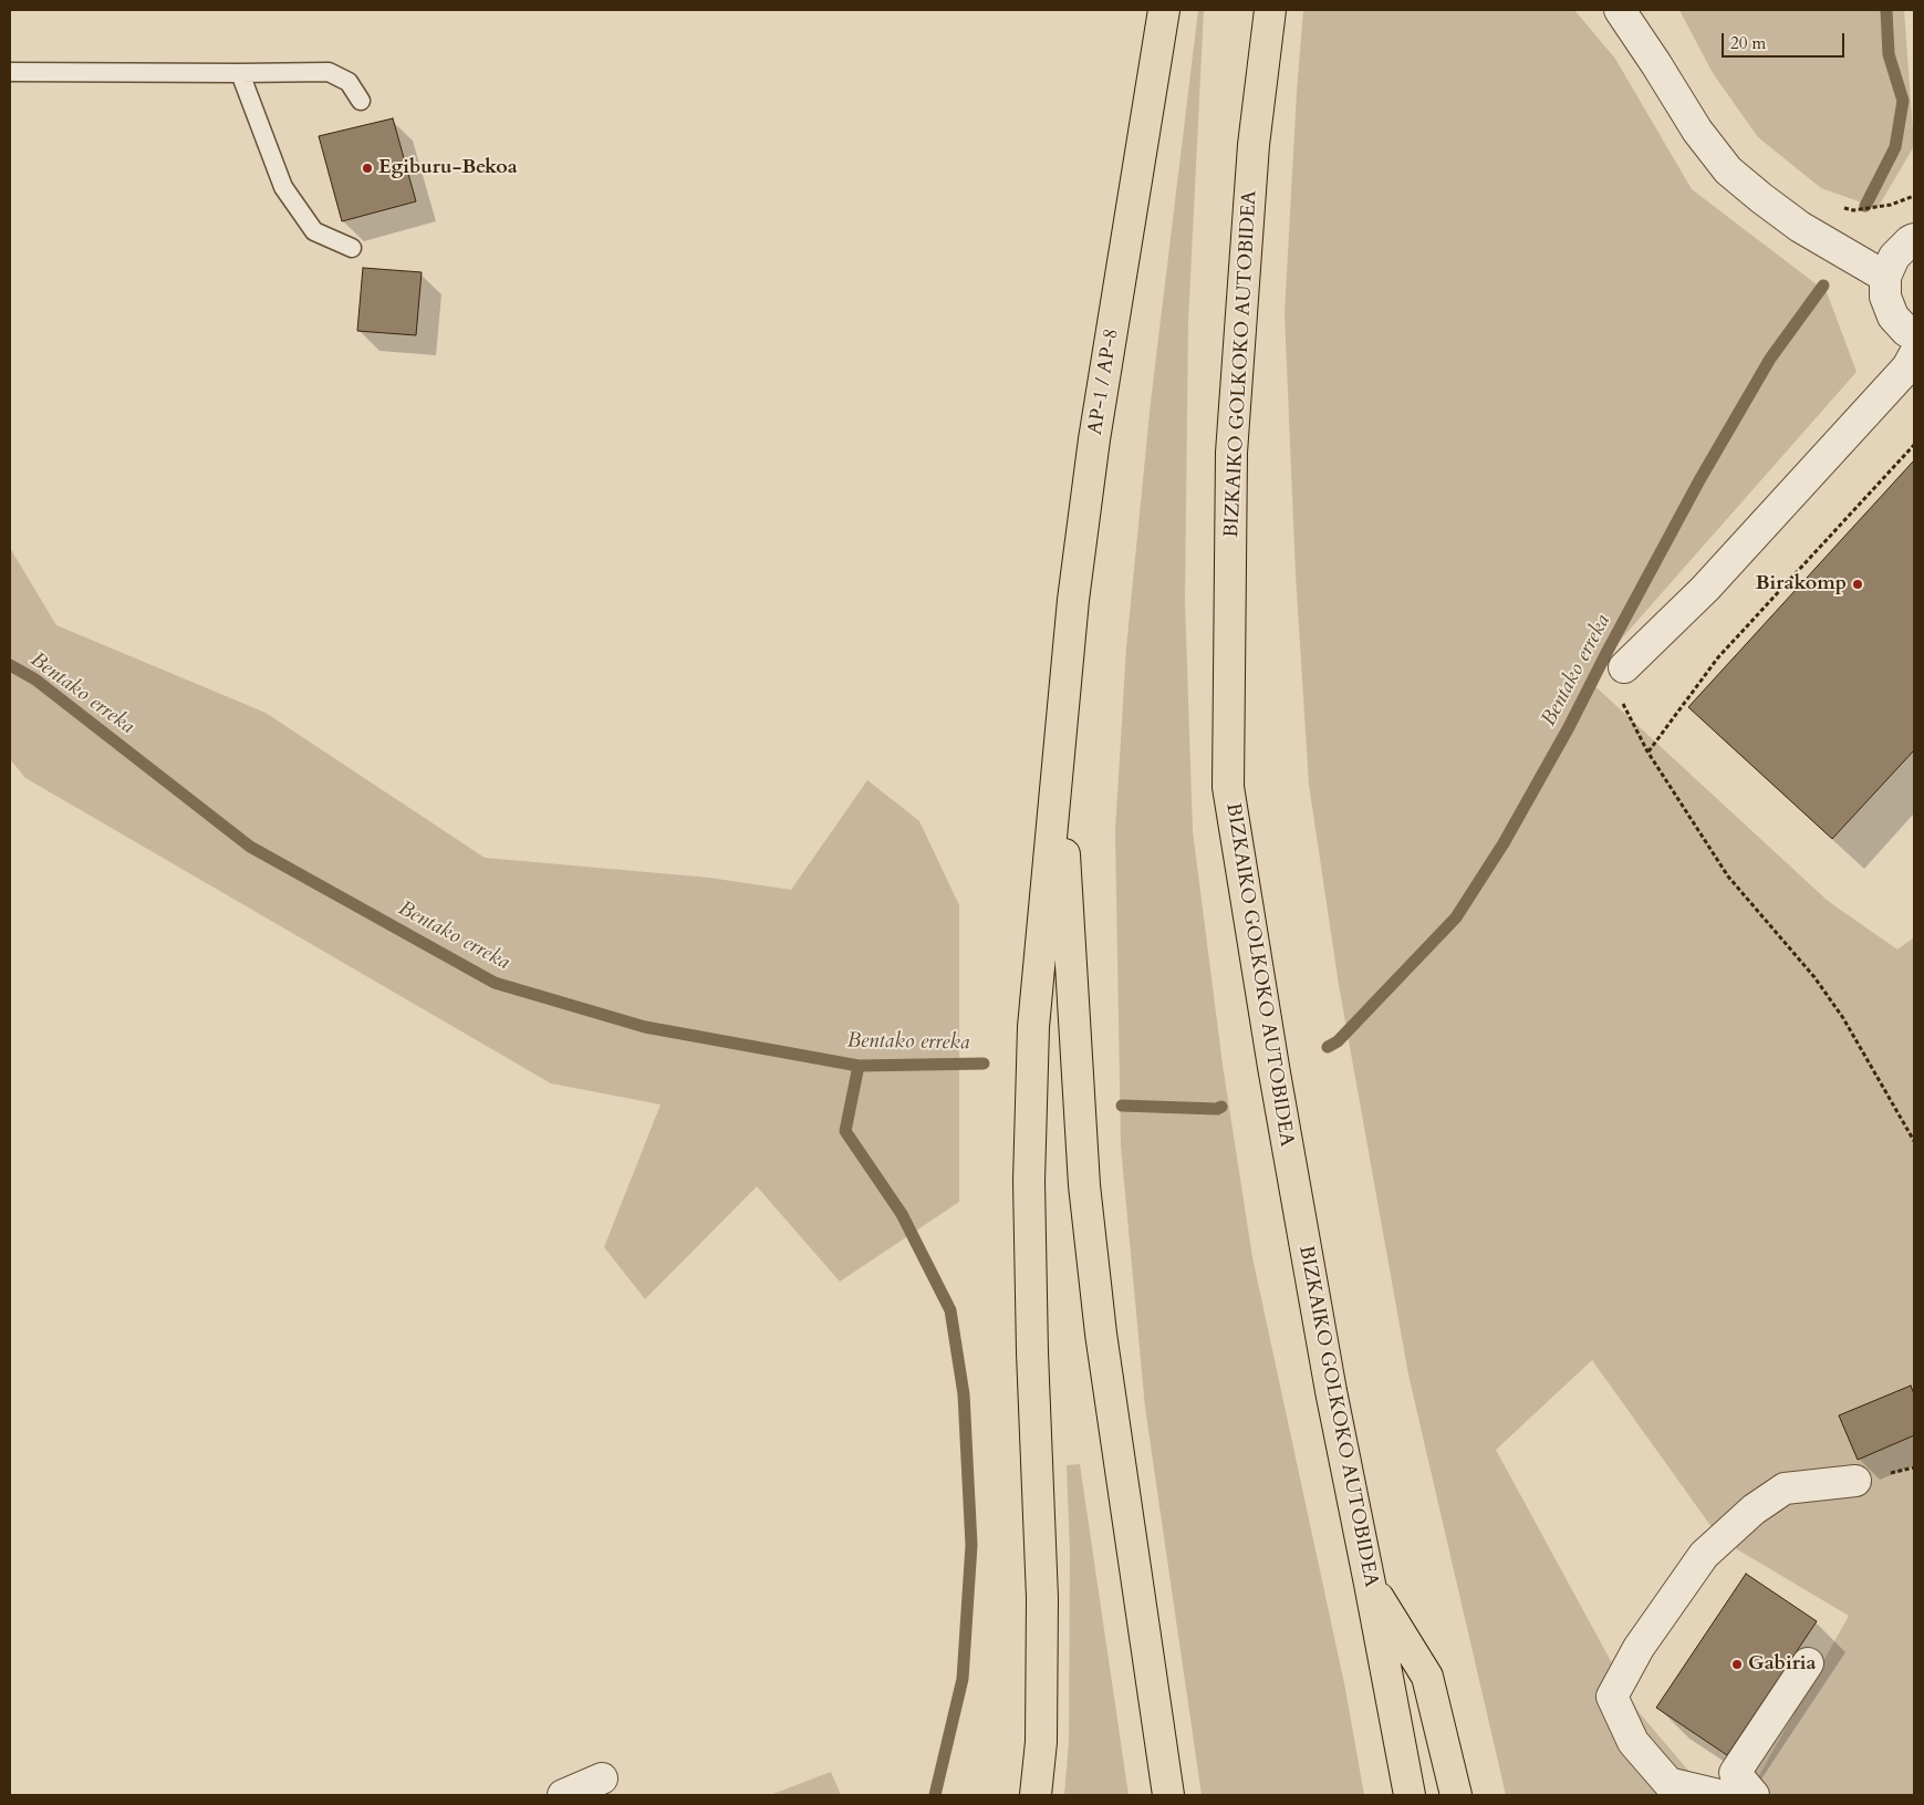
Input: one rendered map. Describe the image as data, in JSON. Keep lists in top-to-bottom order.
{
  "streets": {
    "highway": ["BIZKAIKO GOLKOKO AUTOBIDEA", "AP-1 / AP-8"]
  },
  "water": ["Bentako erreka"],
  "places": ["Egiburu-Bekoa", "Birakomp", "Gabiria"],
  "scale_bar": "20 m"
}
